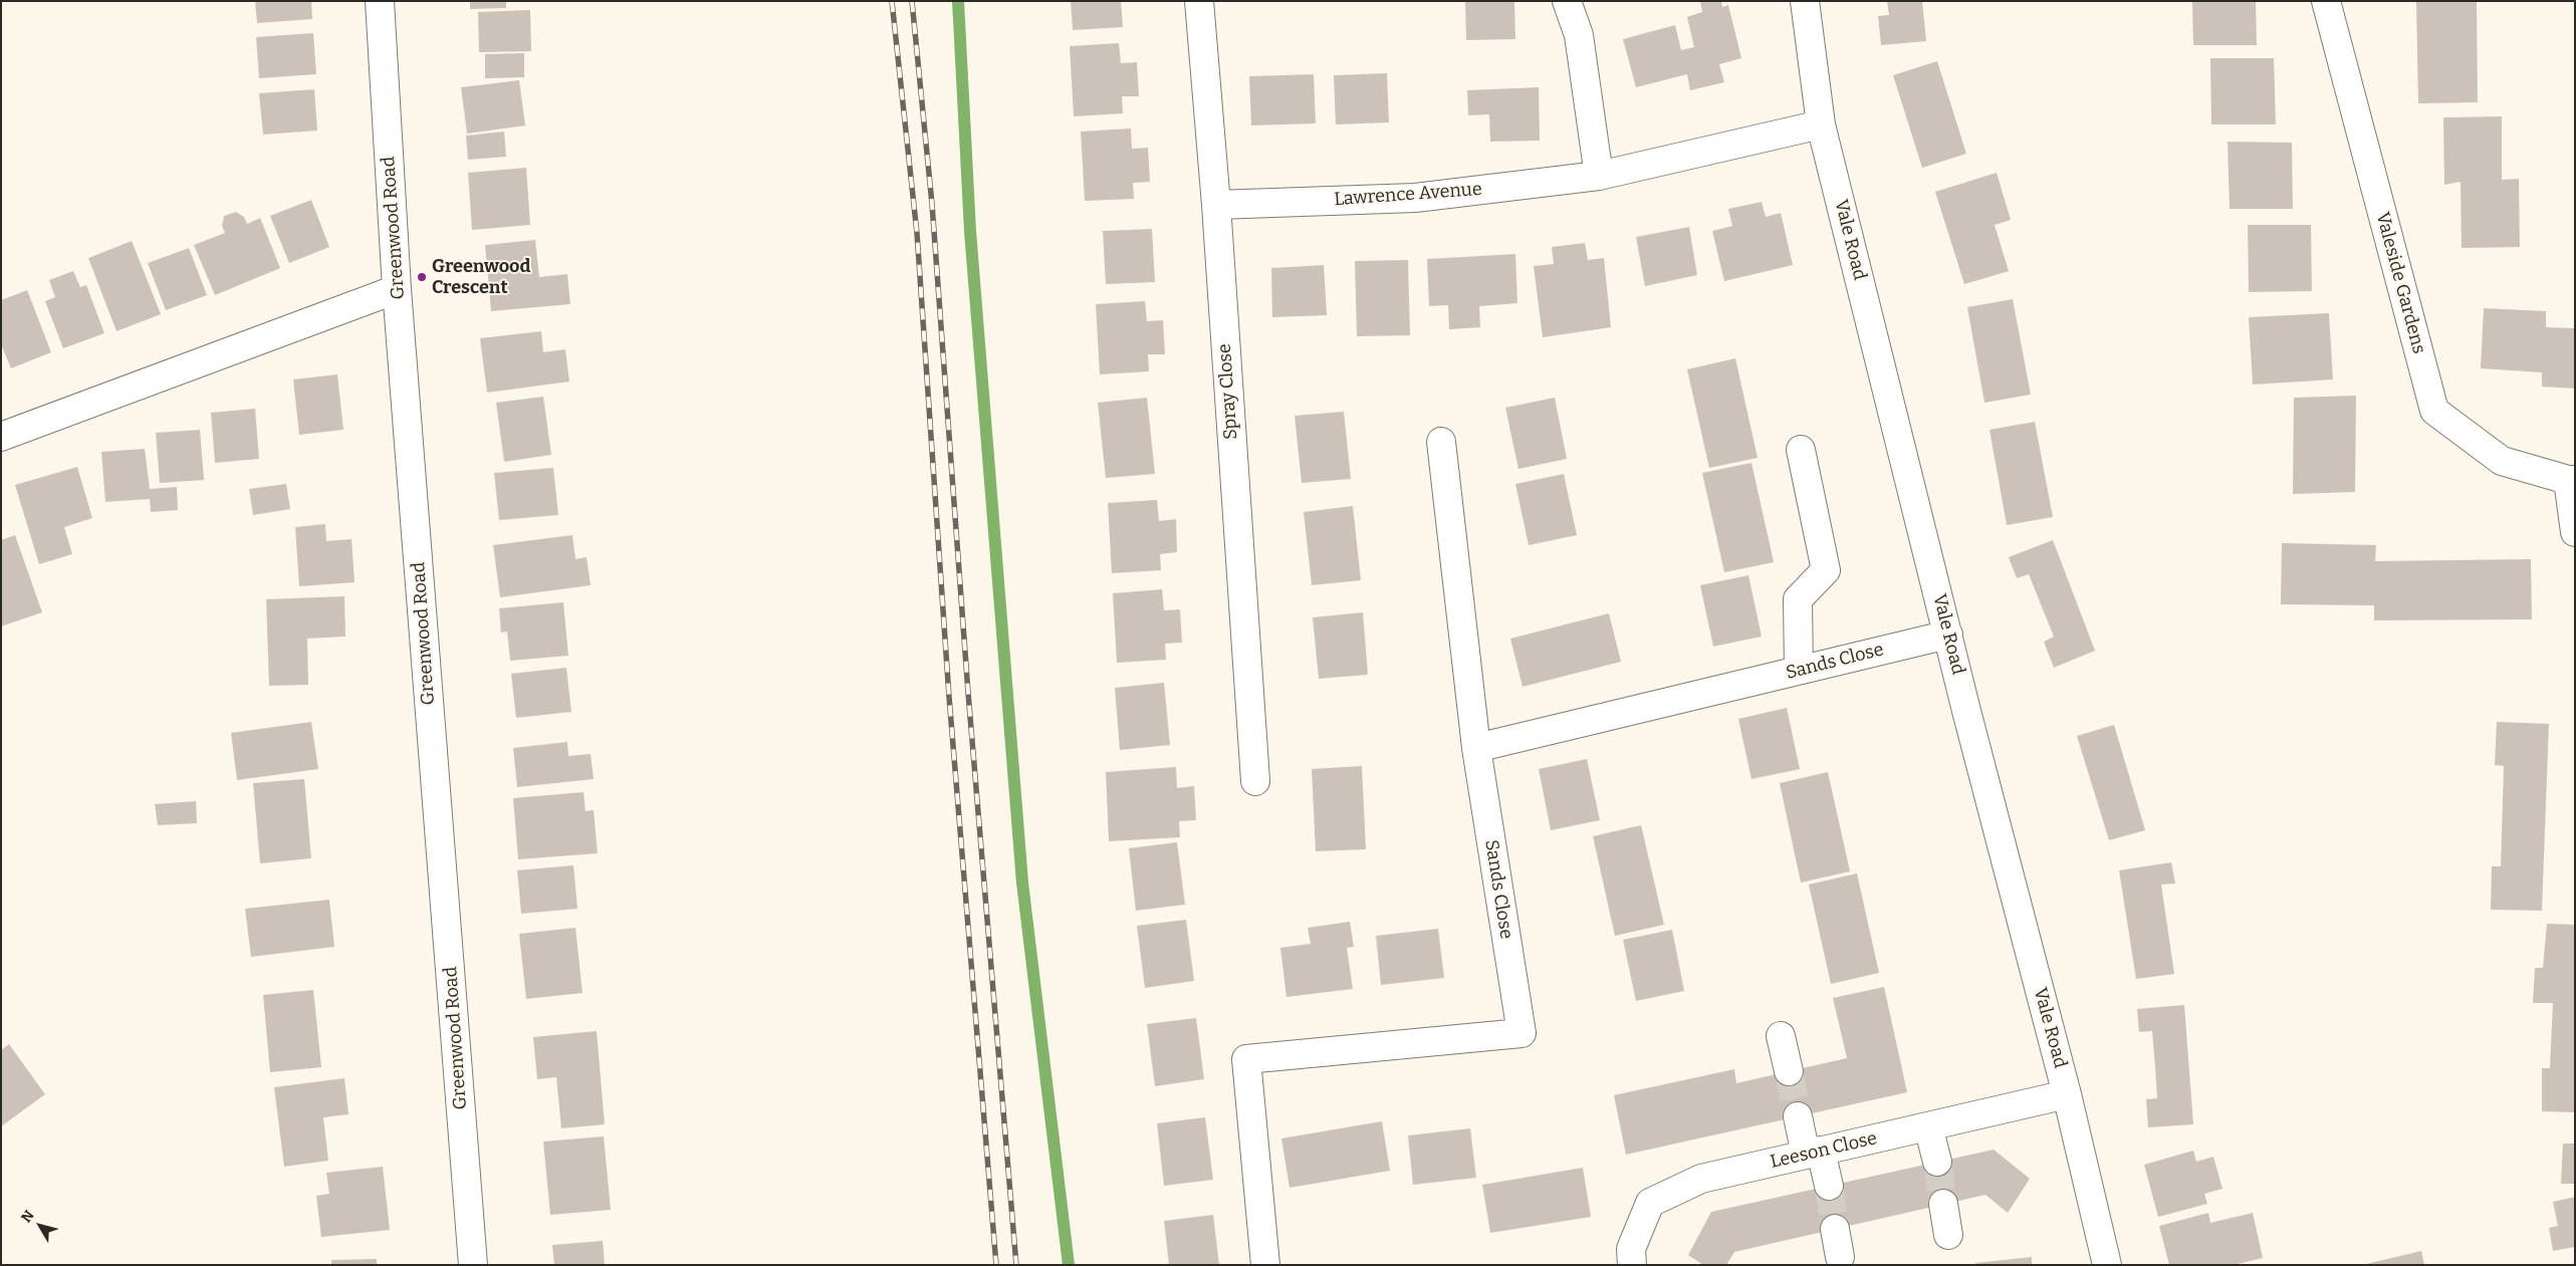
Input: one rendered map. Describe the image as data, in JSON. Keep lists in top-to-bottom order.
{
  "streets": {
    "street": [
      "Lawrence Avenue",
      "Greenwood Road",
      "Vale Road",
      "Valeside Gardens",
      "Spray Close",
      "Sands Close",
      "Leeson Close"
    ]
  },
  "crossings": [
    ["Lawrence Avenue", "Vale Road"],
    ["Lawrence Avenue", "Spray Close"],
    ["Vale Road", "Sands Close"],
    ["Vale Road", "Leeson Close"]
  ],
  "places": ["Greenwood Crescent"],
  "north": "top left"
}
